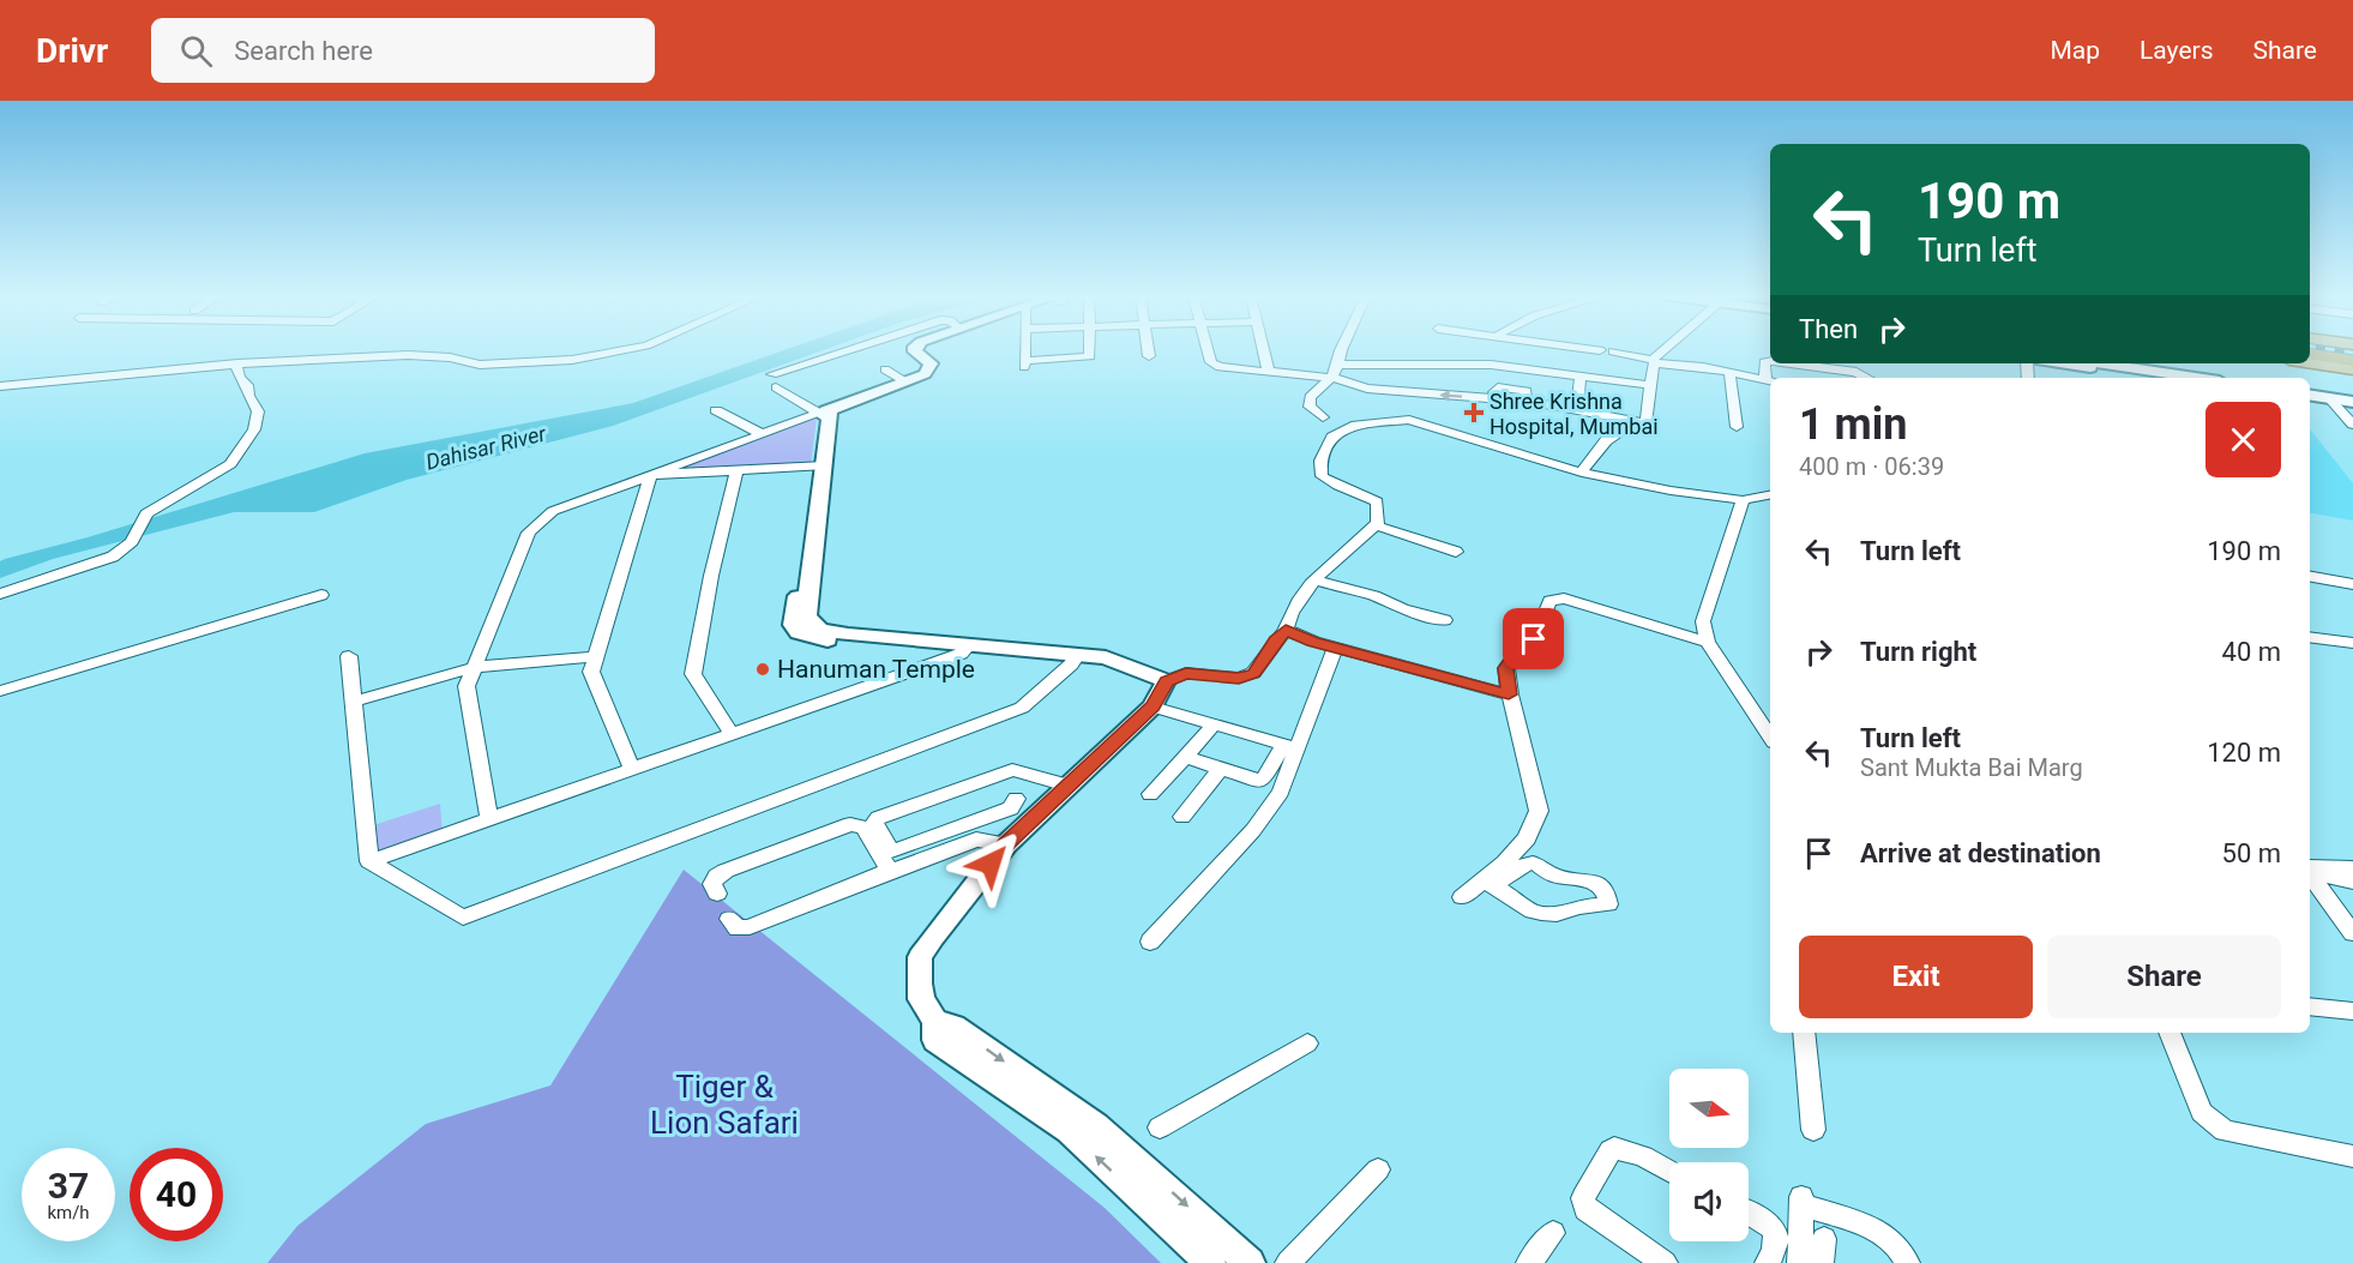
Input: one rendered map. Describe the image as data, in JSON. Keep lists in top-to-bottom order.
{
  "water": ["Dahisar River"],
  "parks": ["Tiger & Lion Safari"],
  "places": {
    "health": ["Shree Krishna Hospital, Mumbai"],
    "other": ["Hanuman Temple"]
  },
  "north": "right",
  "page": {
    "header": "Drivr",
    "search": "Search here",
    "nav": ["Map", "Layers", "Share"],
    "turn": ["190 m", "Turn left"],
    "then": "Then",
    "heading": ["1 min", "400 m · 06:39"],
    "list": [
      {
        "name": "Turn left",
        "value": "190 m"
      },
      {
        "name": "Turn right",
        "value": "40 m"
      },
      {
        "name": "Turn left",
        "note": "Sant Mukta Bai Marg",
        "value": "120 m"
      },
      {
        "name": "Arrive at destination",
        "value": "50 m"
      }
    ],
    "buttons": ["Exit", "Share"],
    "speed": "37 km/h",
    "limit": "40"
  }
}
